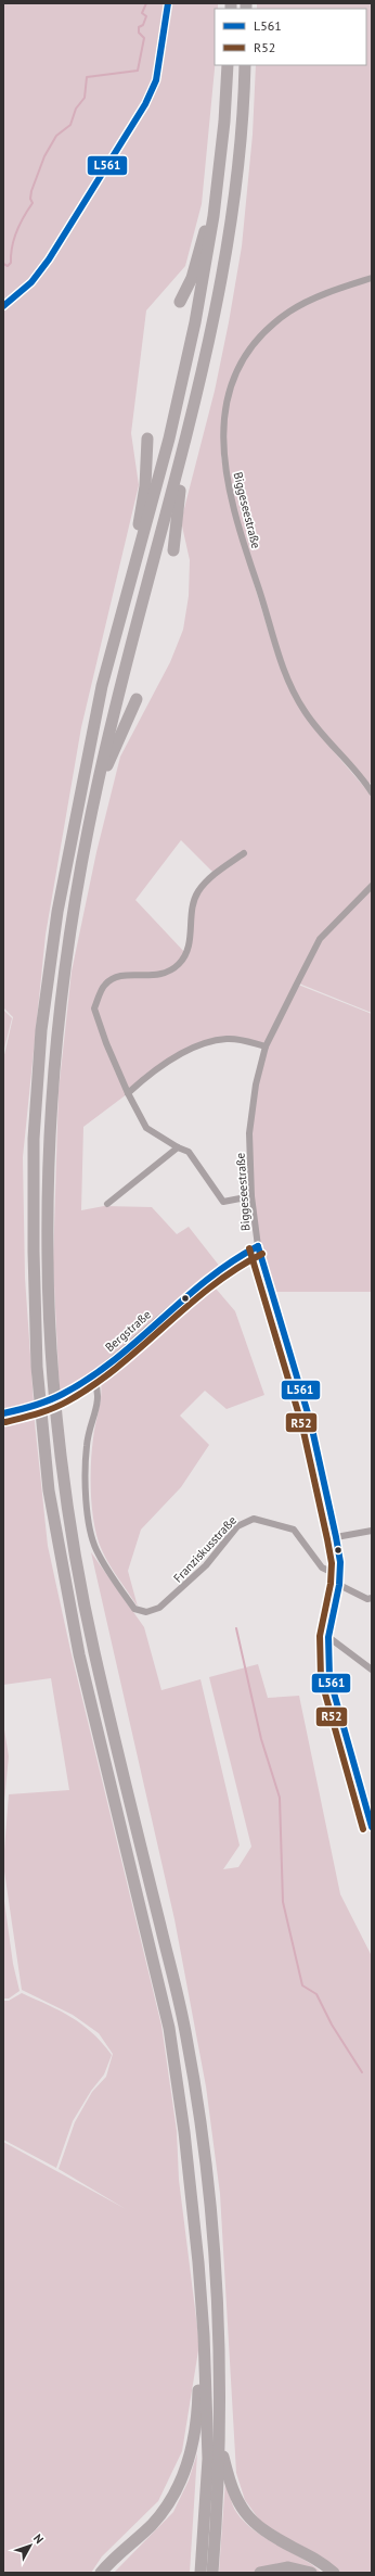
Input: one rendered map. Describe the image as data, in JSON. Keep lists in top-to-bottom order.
{
  "streets": {
    "street": ["Biggeseestraße", "Bergstraße", "Franziskusstraße"]
  },
  "crossings": [
    ["Biggeseestraße", "Bergstraße"],
    ["Biggeseestraße", "Franziskusstraße"],
    ["Bergstraße", "Franziskusstraße"]
  ],
  "lines": ["transit line L561", "transit line R52"],
  "legend": ["L561", "R52"],
  "north": "top right"
}
